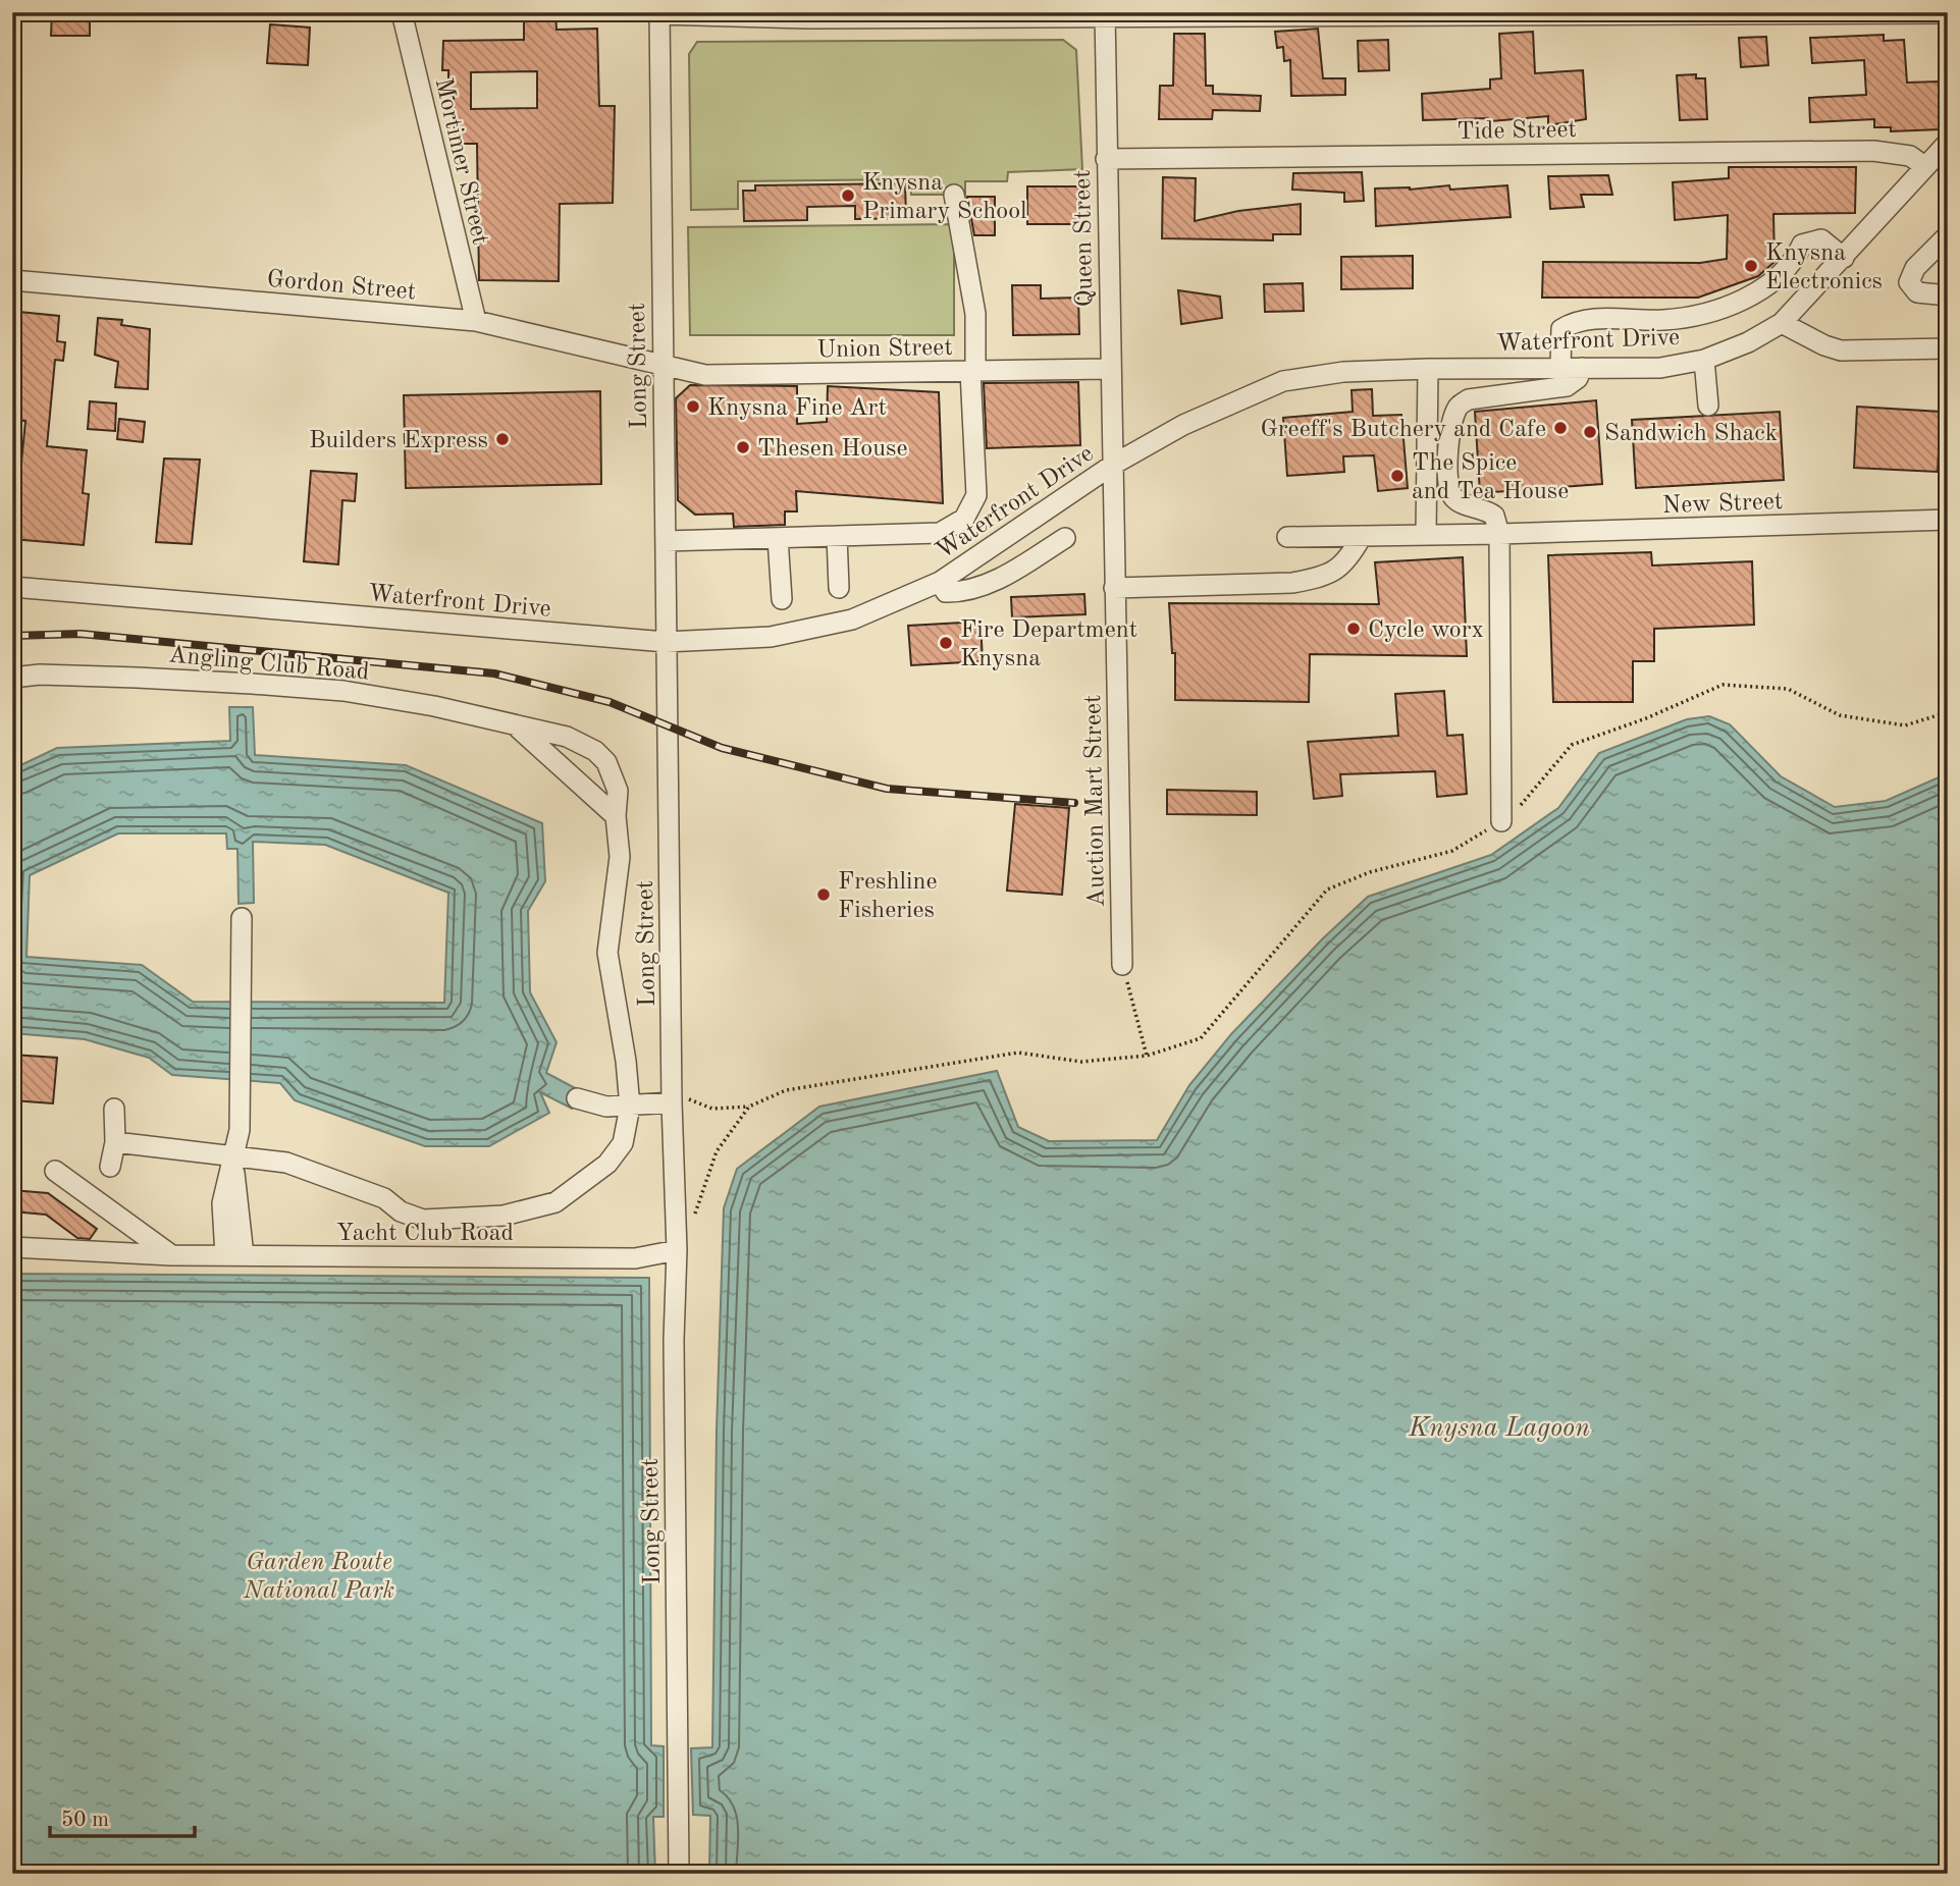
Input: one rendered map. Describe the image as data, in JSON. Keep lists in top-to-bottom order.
{
  "streets": {
    "street": [
      "Tide Street",
      "Mortimer Street",
      "Queen Street",
      "Gordon Street",
      "Waterfront Drive",
      "Union Street",
      "Long Street",
      "New Street",
      "Angling Club Road",
      "Auction Mart Street",
      "Yacht Club Road"
    ]
  },
  "crossings": [
    ["Tide Street", "Queen Street"],
    ["Tide Street", "Waterfront Drive"],
    ["Mortimer Street", "Gordon Street"],
    ["Queen Street", "Waterfront Drive"],
    ["Queen Street", "Union Street"],
    ["Queen Street", "Auction Mart Street"],
    ["Gordon Street", "Union Street"],
    ["Gordon Street", "Long Street"],
    ["Waterfront Drive", "Long Street"],
    ["Waterfront Drive", "Auction Mart Street"],
    ["Union Street", "Long Street"],
    ["Long Street", "Yacht Club Road"]
  ],
  "water": ["Knysna Lagoon"],
  "parks": ["Garden Route National Park"],
  "places": [
    "Knysna Primary School",
    "Knysna Electronics",
    "Knysna Fine Art",
    "Greeff's Butchery and Cafe",
    "Sandwich Shack",
    "Builders Express",
    "Thesen House",
    "The Spice and Tea House",
    "Cycle worx",
    "Fire Department Knysna",
    "Freshline Fisheries"
  ],
  "scale_bar": "50 m"
}
